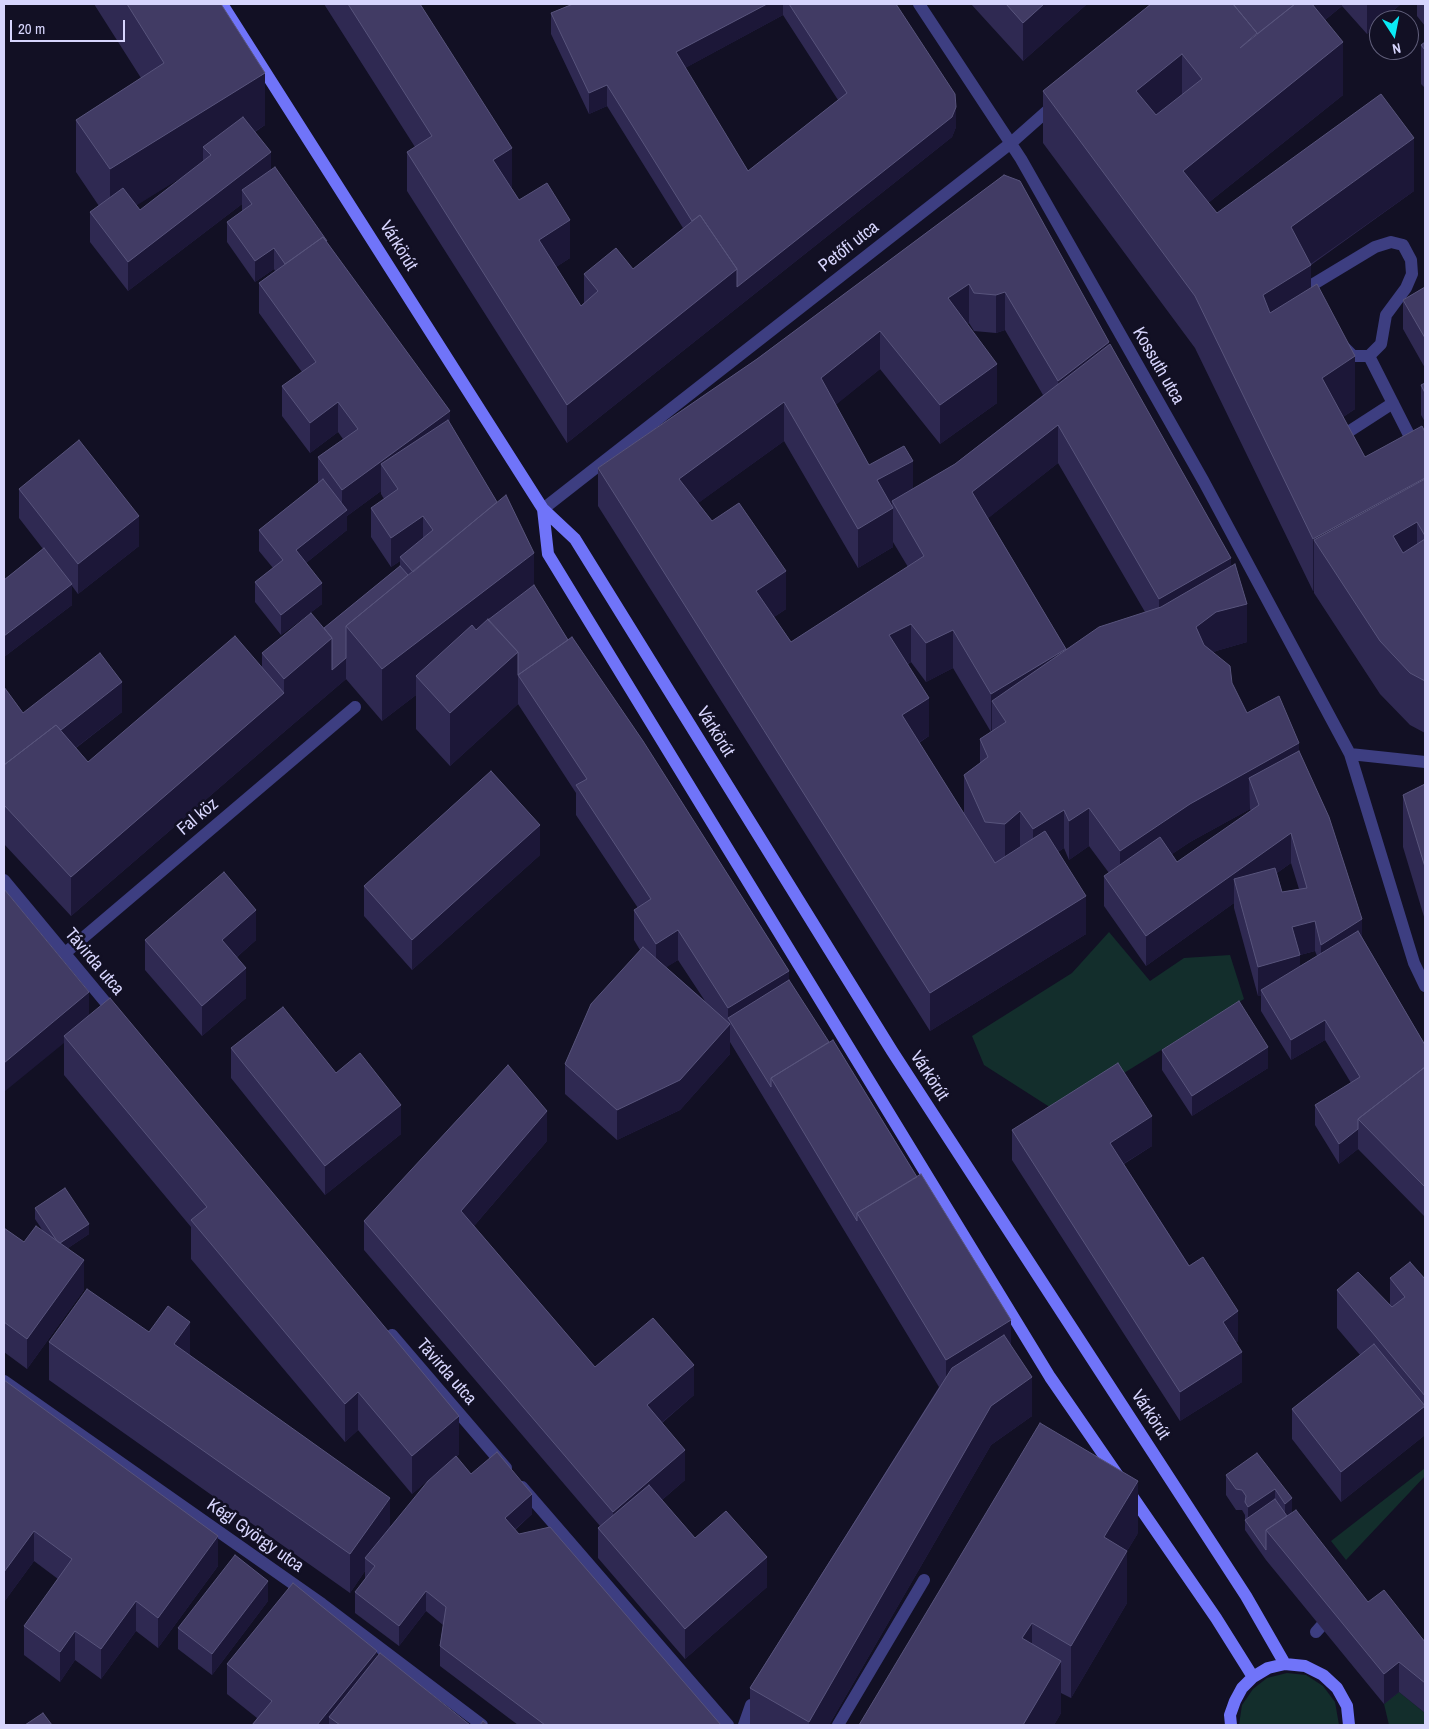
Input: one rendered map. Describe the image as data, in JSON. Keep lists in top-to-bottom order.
{
  "streets": {
    "street": [
      "Várkörút",
      "Petőfi utca",
      "Kossuth utca",
      "Fal köz",
      "Távirda utca",
      "Kégl György utca"
    ]
  },
  "crossings": [
    ["Várkörút", "Petőfi utca"],
    ["Petőfi utca", "Kossuth utca"],
    ["Fal köz", "Távirda utca"]
  ],
  "scale_bar": "20 m",
  "north": "bottom"
}
